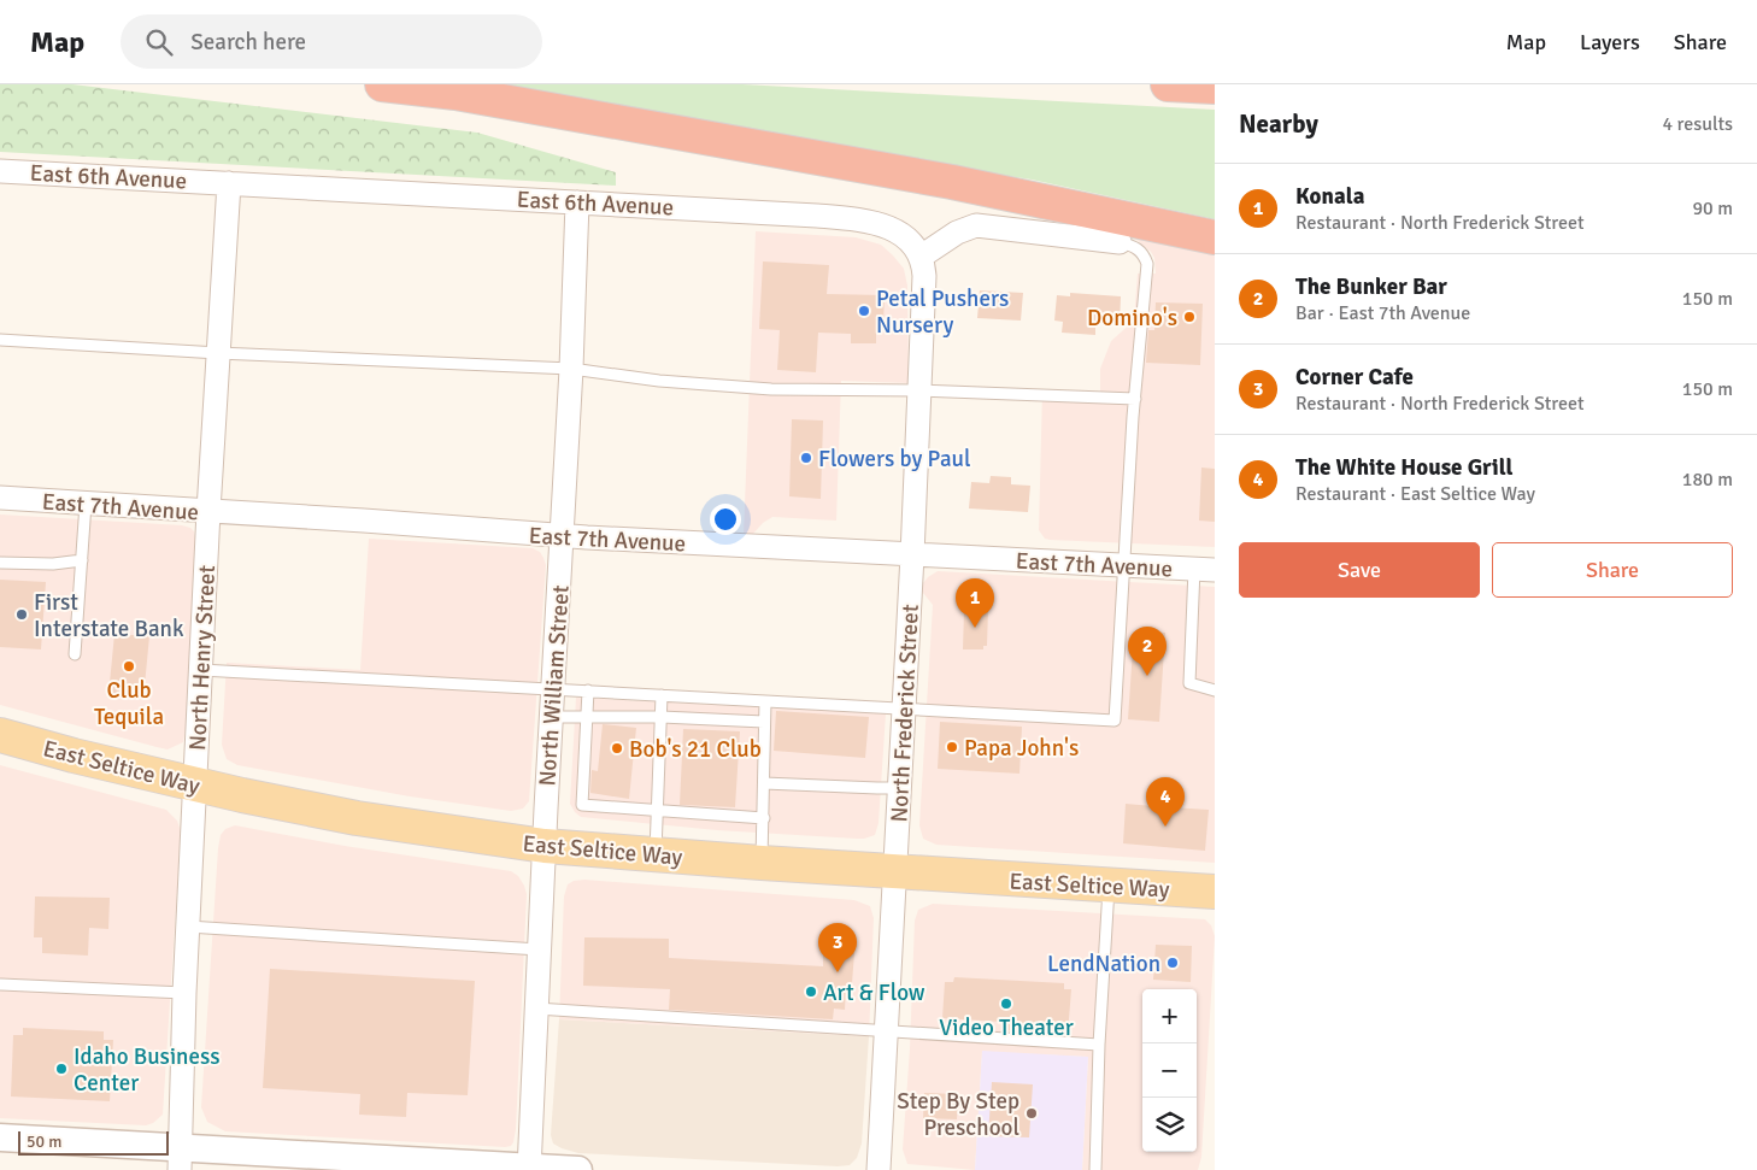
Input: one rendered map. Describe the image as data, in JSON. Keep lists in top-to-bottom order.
{
  "streets": {
    "main road": ["East Seltice Way"],
    "street": [
      "East 6th Avenue",
      "East 7th Avenue",
      "North Henry Street",
      "North William Street",
      "North Frederick Street"
    ]
  },
  "crossings": [
    ["East 6th Avenue", "North Henry Street"],
    ["East 6th Avenue", "North William Street"],
    ["East 6th Avenue", "North Frederick Street"],
    ["East 7th Avenue", "North Henry Street"],
    ["East 7th Avenue", "North William Street"],
    ["East 7th Avenue", "North Frederick Street"],
    ["North Henry Street", "East Seltice Way"],
    ["North William Street", "East Seltice Way"],
    ["North Frederick Street", "East Seltice Way"]
  ],
  "places": [
    "Petal Pushers Nursery",
    "Domino's",
    "Flowers by Paul",
    "First Interstate Bank",
    "Club Tequila",
    "Papa John's",
    "Bob's 21 Club",
    "LendNation",
    "Art & Flow",
    "Video Theater",
    "Idaho Business Center",
    "Step By Step Preschool"
  ],
  "scale_bar": "50 m",
  "page": {
    "header": "Map",
    "search": "Search here",
    "nav": ["Map", "Layers", "Share"],
    "heading": ["Nearby", "4 results"],
    "list": [
      {
        "mark": "1",
        "name": "Konala",
        "note": "Restaurant · North Frederick Street",
        "value": "90 m"
      },
      {
        "mark": "2",
        "name": "The Bunker Bar",
        "note": "Bar · East 7th Avenue",
        "value": "150 m"
      },
      {
        "mark": "3",
        "name": "Corner Cafe",
        "note": "Restaurant · North Frederick Street",
        "value": "150 m"
      },
      {
        "mark": "4",
        "name": "The White House Grill",
        "note": "Restaurant · East Seltice Way",
        "value": "180 m"
      }
    ],
    "buttons": ["Save", "Share"],
    "pins": [
      "1",
      "2",
      "4",
      "3"
    ],
    "map_buttons": ["+", "−"],
    "scale": "50 m"
  }
}
